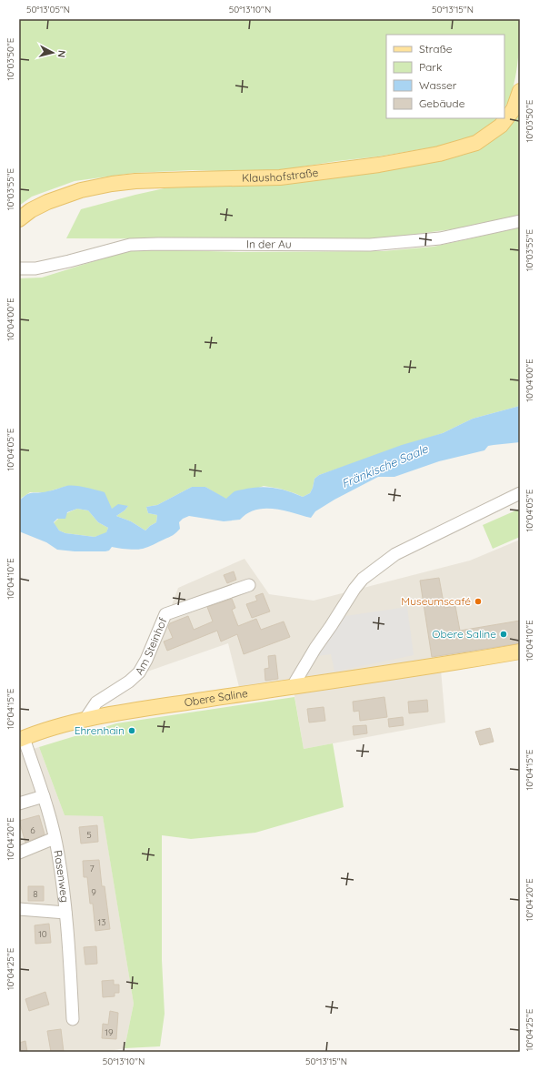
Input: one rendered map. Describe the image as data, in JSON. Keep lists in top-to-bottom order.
{
  "streets": {
    "main road": ["Klaushofstraße", "Obere Saline"],
    "street": ["In der Au", "Am Steinhof", "Rasenweg"]
  },
  "crossings": [
    ["Am Steinhof", "Obere Saline"],
    ["Obere Saline", "Rasenweg"]
  ],
  "water": ["Fränkische Saale"],
  "places": ["Museumscafé", "Obere Saline", "Ehrenhain"],
  "house_numbers": [
    "6",
    "5",
    "7",
    "9",
    "8",
    "13",
    "10",
    "19"
  ],
  "legend": [
    "Straße",
    "Park",
    "Wasser",
    "Gebäude"
  ],
  "north": "right",
  "coordinates": [
    "50°13'05\"N",
    "50°13'10\"N",
    "50°13'15\"N",
    "10°03'50\"E",
    "10°03'55\"E",
    "10°04'00\"E",
    "10°04'05\"E",
    "10°04'10\"E",
    "10°04'15\"E",
    "10°04'20\"E",
    "10°04'25\"E"
  ]
}
